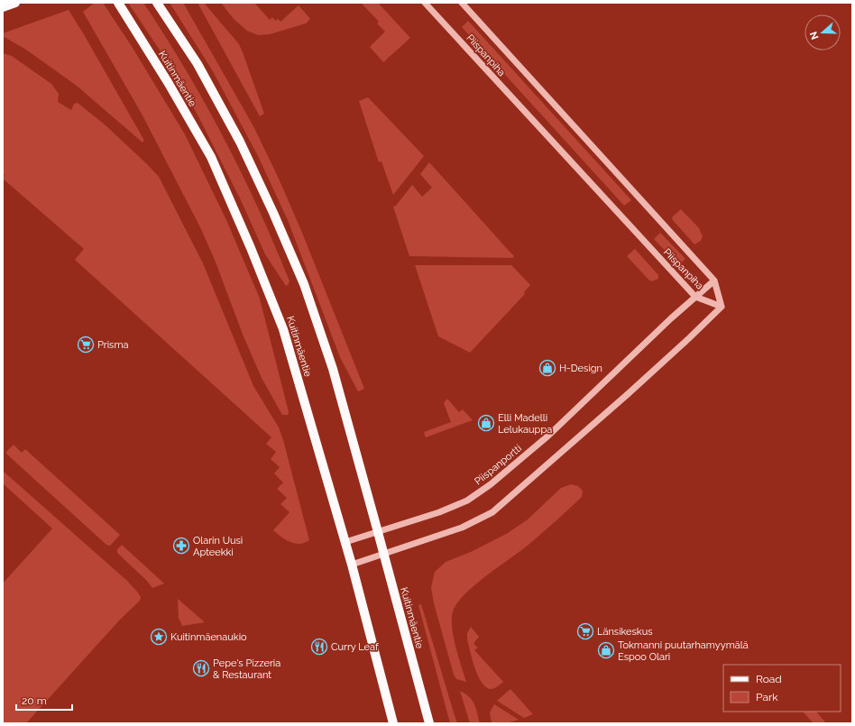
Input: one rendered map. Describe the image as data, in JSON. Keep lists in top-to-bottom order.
{
  "streets": {
    "main road": ["Kuitinmäentie"],
    "street": ["Piispanpiha", "Piispanportti"]
  },
  "crossings": [
    ["Piispanpiha", "Piispanportti"],
    ["Kuitinmäentie", "Piispanportti"]
  ],
  "places": {
    "supermarket": ["Prisma", "Länsikeskus"],
    "shop": ["H-Design", "Elli Madelli Lelukauppa", "Tokmanni puutarhamyymälä Espoo Olari"],
    "pharmacy": ["Olarin Uusi Apteekki"],
    "place": ["Kuitinmäenaukio"],
    "restaurant": ["Curry Leaf", "Pepe's Pizzeria & Restaurant"]
  },
  "legend": ["Road", "Park"],
  "scale_bar": "20 m",
  "north": "left"
}
